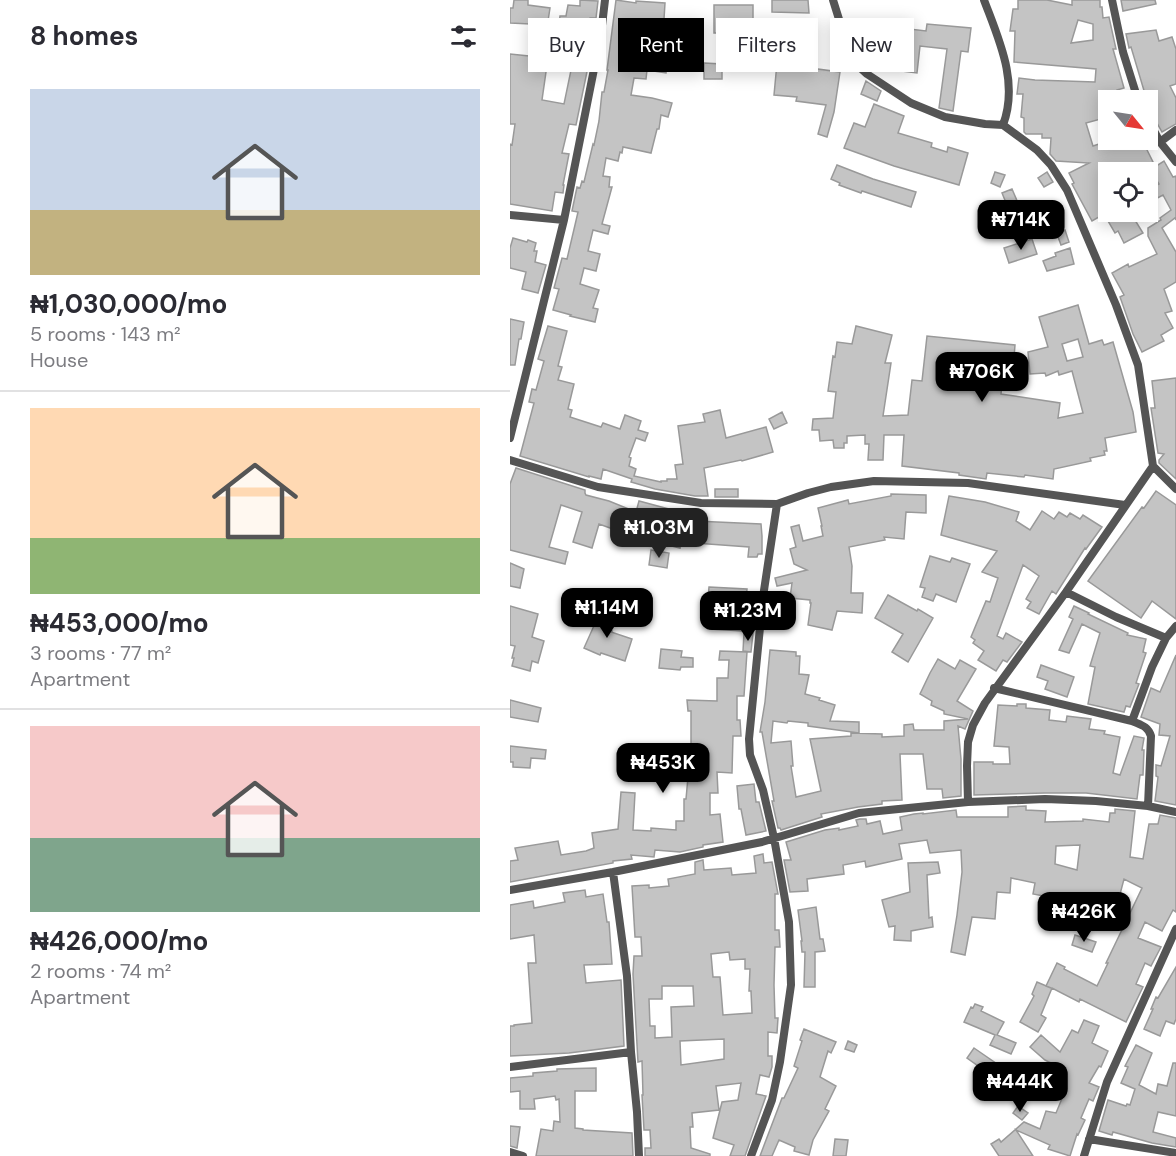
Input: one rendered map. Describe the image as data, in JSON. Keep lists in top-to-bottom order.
{
  "north": "bottom right",
  "page": {
    "heading": "8 homes",
    "chip": [
      "Buy",
      "Rent",
      "Filters",
      "New"
    ],
    "list": [
      {
        "name": "₦1,030,000/mo",
        "note": "5 rooms · 143 m² · House"
      },
      {
        "name": "₦453,000/mo",
        "note": "3 rooms · 77 m² · Apartment"
      },
      {
        "name": "₦426,000/mo",
        "note": "2 rooms · 74 m² · Apartment"
      }
    ],
    "price": [
      "₦714K",
      "₦706K",
      "₦1.03M",
      "₦1.14M",
      "₦1.23M",
      "₦453K",
      "₦426K",
      "₦444K"
    ]
  }
}
